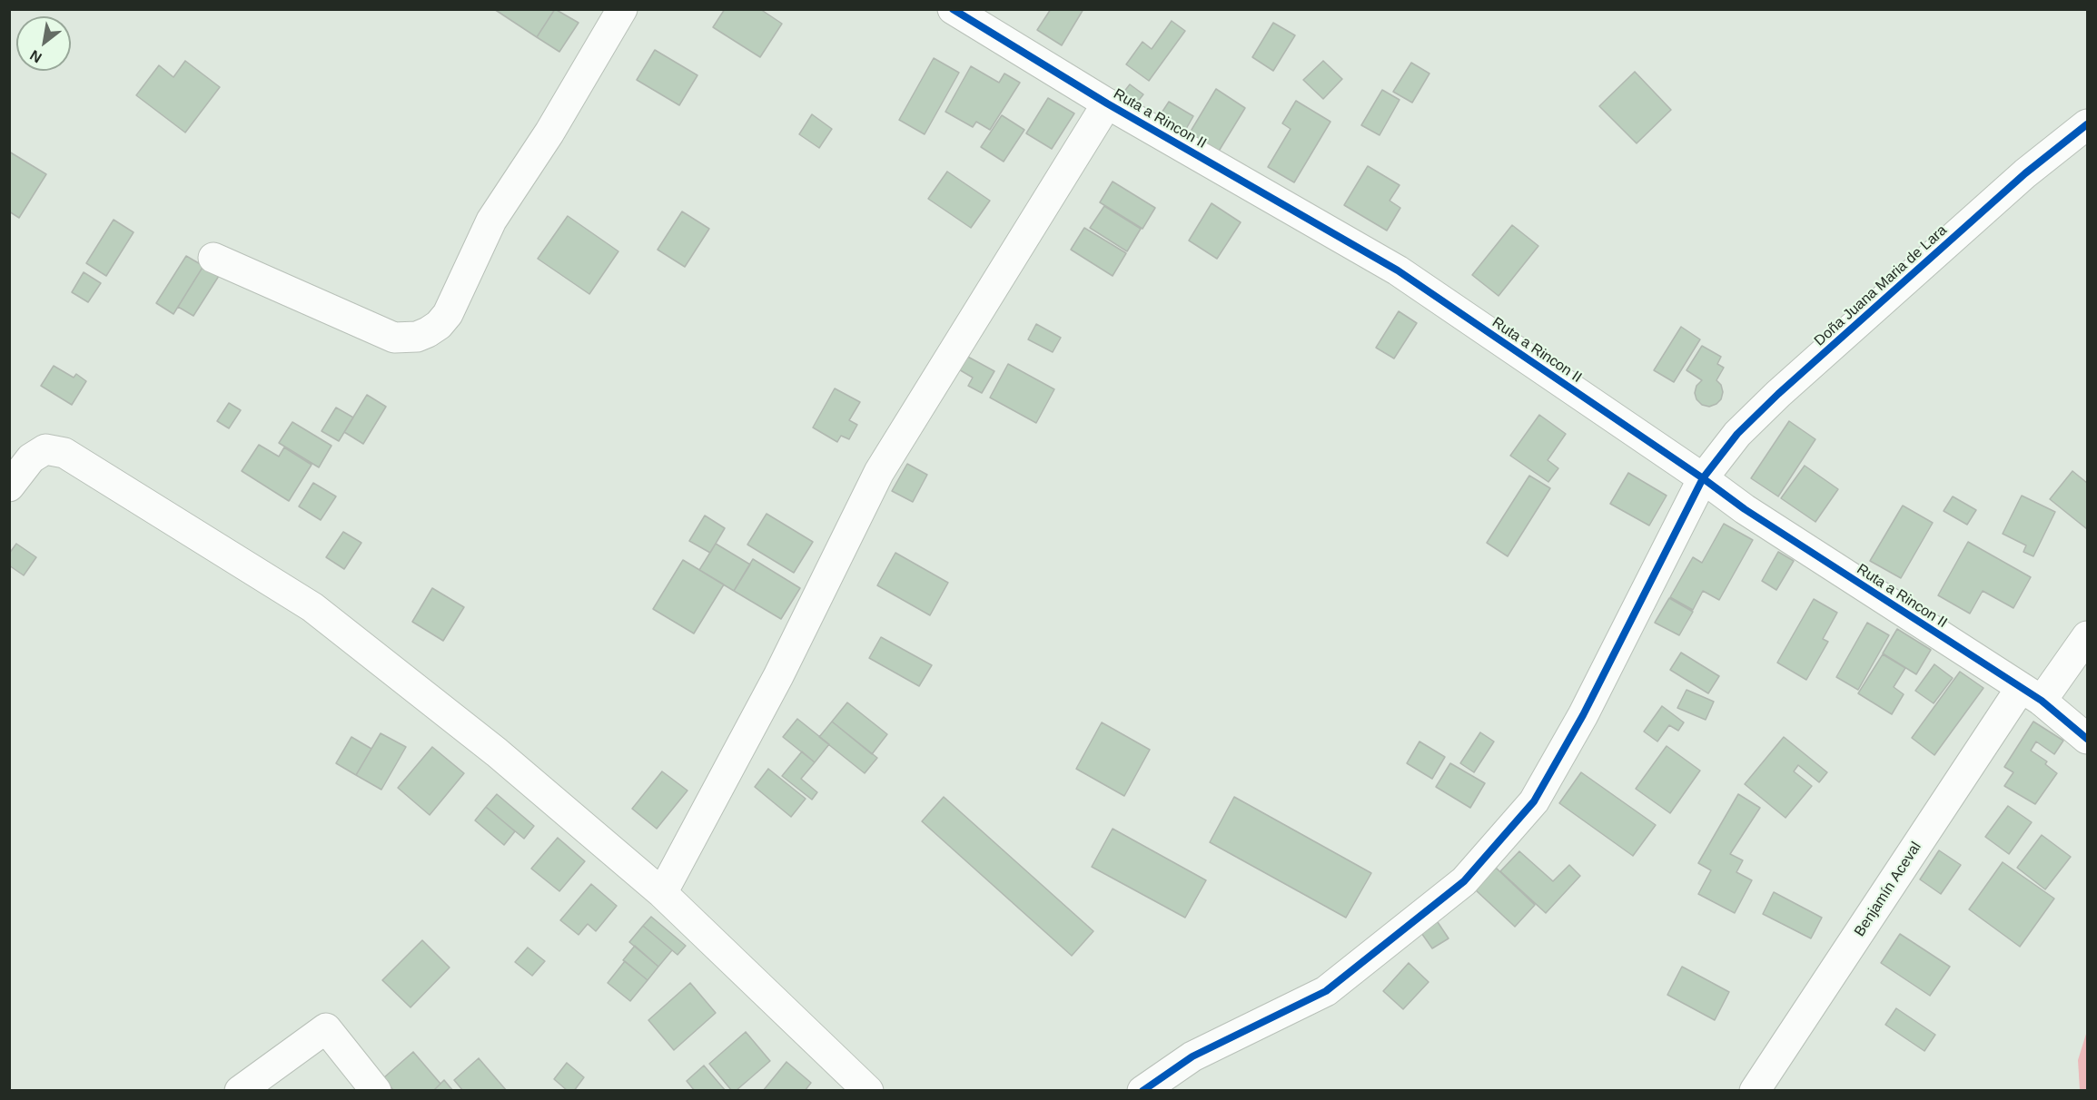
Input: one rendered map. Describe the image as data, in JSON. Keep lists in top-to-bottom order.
{
  "streets": {
    "street": ["Ruta a Rincon II", "Doña Juana Maria de Lara", "Benjamín Aceval"]
  },
  "crossings": [
    ["Ruta a Rincon II", "Doña Juana Maria de Lara"],
    ["Ruta a Rincon II", "Benjamín Aceval"]
  ],
  "north": "bottom left"
}
